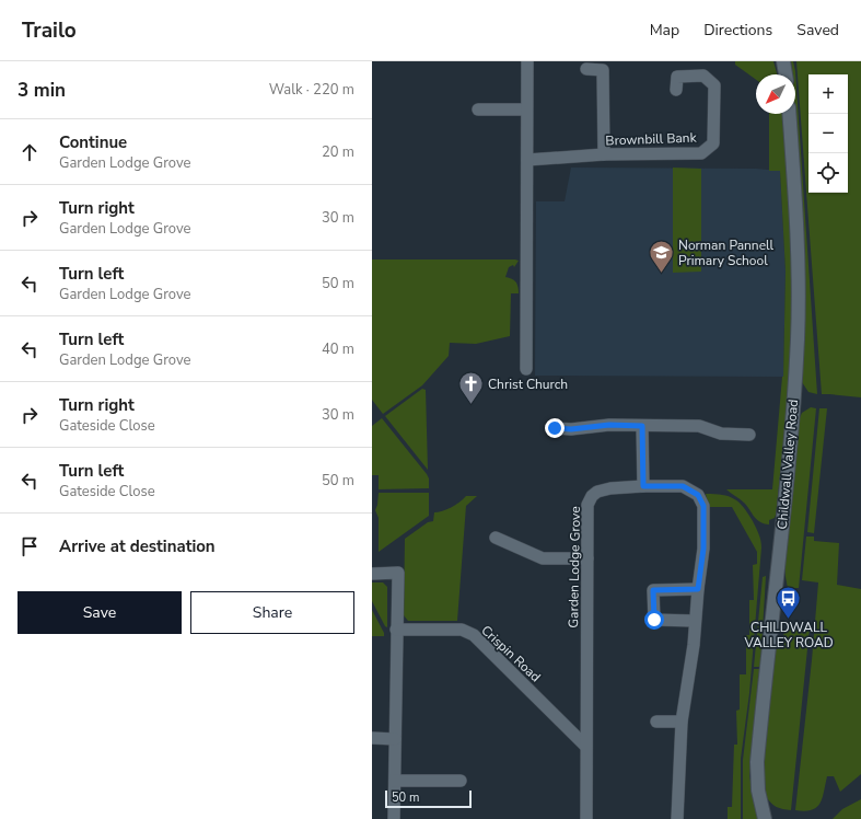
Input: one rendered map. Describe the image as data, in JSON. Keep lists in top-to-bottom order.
{
  "streets": {
    "main road": ["Childwall Valley Road"],
    "street": ["Brownbill Bank", "Garden Lodge Grove", "Crispin Road"]
  },
  "crossings": [
    ["Garden Lodge Grove", "Crispin Road"]
  ],
  "places": {
    "school or university": ["Norman Pannell Primary School"],
    "church": ["Christ Church"],
    "bus stop": ["CHILDWALL VALLEY ROAD"]
  },
  "scale_bar": "50 m",
  "north": "bottom left",
  "page": {
    "header": "Trailo",
    "nav": ["Map", "Directions", "Saved"],
    "heading": ["3 min", "Walk · 220 m"],
    "map_buttons": ["+", "−"],
    "list": [
      ["Continue", "Garden Lodge Grove", "20 m"],
      ["Turn right", "Garden Lodge Grove", "30 m"],
      ["Turn left", "Garden Lodge Grove", "50 m"],
      ["Turn left", "Garden Lodge Grove", "40 m"],
      ["Turn right", "Gateside Close", "30 m"],
      ["Turn left", "Gateside Close", "50 m"],
      "Arrive at destination"
    ],
    "buttons": ["Save", "Share"],
    "scale": "50 m"
  }
}
